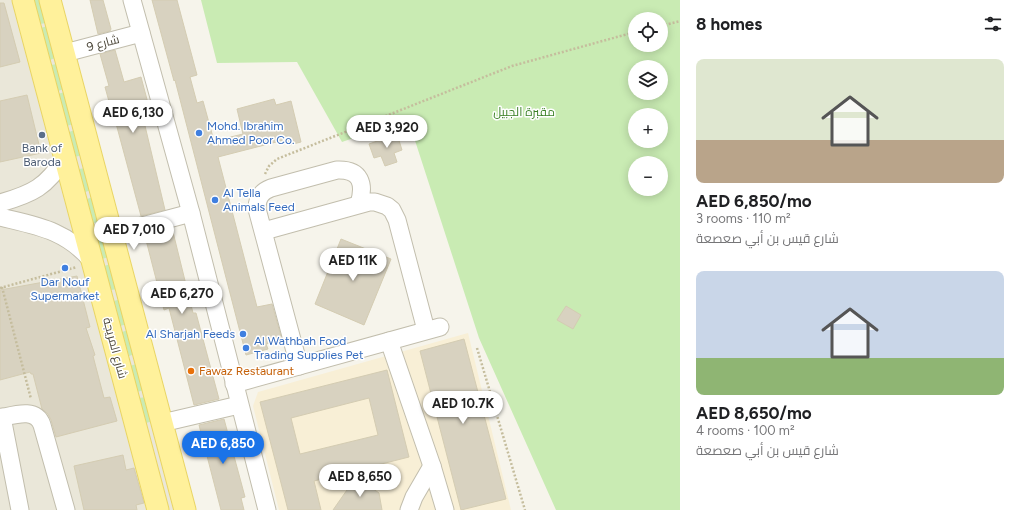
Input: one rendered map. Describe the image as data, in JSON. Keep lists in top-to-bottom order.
{
  "streets": {
    "main road": ["شارع المريجة"],
    "street": ["شارع 9"]
  },
  "parks": ["مقبرة الجبيل"],
  "places": [
    "Mohd. Ibrahim Ahmed Poor Co.",
    "Bank of Baroda",
    "Al Tella Animals Feed",
    "Dar Nouf Supermarket",
    "Al Sharjah Feeds",
    "Al Wathbah Food Trading Supplies Pet",
    "Fawaz Restaurant"
  ],
  "page": {
    "heading": "8 homes",
    "map_buttons": ["+", "−"],
    "list": [
      {
        "name": "AED 6,850/mo",
        "note": "3 rooms · 110 m² · شارع قيس بن أبي صعصعة"
      },
      {
        "name": "AED 8,650/mo",
        "note": "4 rooms · 100 m² · شارع قيس بن أبي صعصعة"
      }
    ],
    "price": [
      "AED 6,130",
      "AED 3,920",
      "AED 7,010",
      "AED 11K",
      "AED 6,270",
      "AED 10.7K",
      "AED 6,850",
      "AED 8,650"
    ]
  }
}
